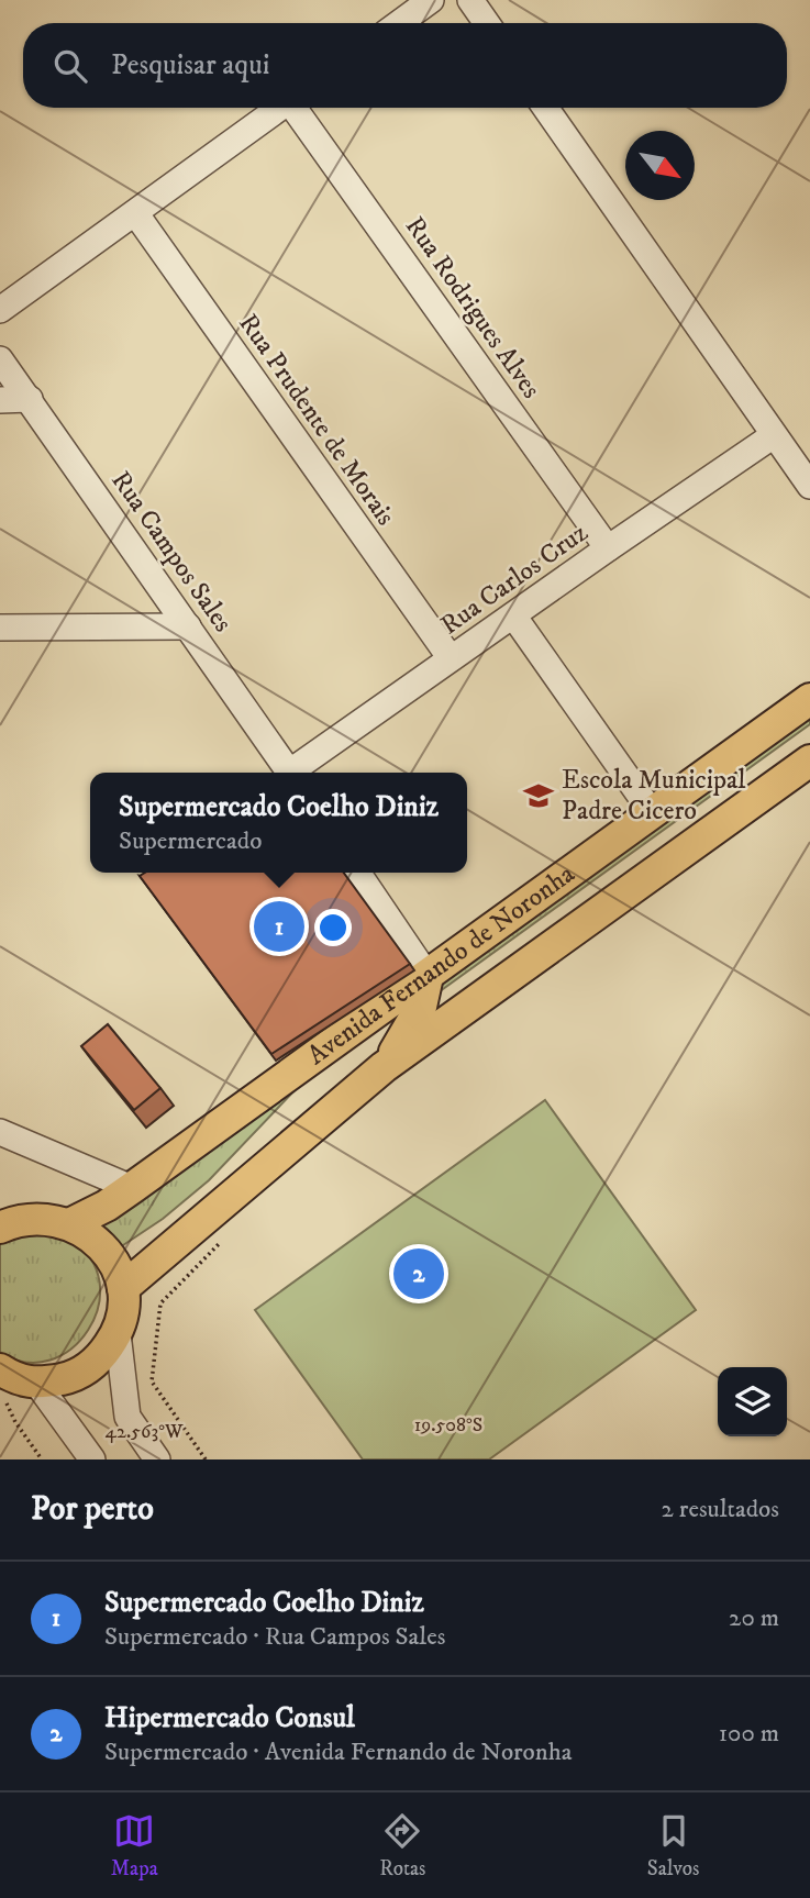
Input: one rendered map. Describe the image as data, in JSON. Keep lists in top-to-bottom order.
{
  "streets": {
    "main road": ["Avenida Fernando de Noronha"],
    "street": [
      "Rua Rodrigues Alves",
      "Rua Prudente de Morais",
      "Rua Campos Sales",
      "Rua Carlos Cruz"
    ]
  },
  "crossings": [
    ["Rua Rodrigues Alves", "Rua Carlos Cruz"],
    ["Rua Prudente de Morais", "Rua Carlos Cruz"]
  ],
  "places": {
    "school or university": ["Escola Municipal Padre Cicero"]
  },
  "north": "bottom right",
  "page": {
    "search": "Pesquisar aqui",
    "popup": ["Supermercado Coelho Diniz", "Supermercado"],
    "pins": ["1", "2"],
    "heading": ["Por perto", "2 resultados"],
    "list": [
      {
        "mark": "1",
        "name": "Supermercado Coelho Diniz",
        "note": "Supermercado · Rua Campos Sales",
        "value": "20 m"
      },
      {
        "mark": "2",
        "name": "Hipermercado Consul",
        "note": "Supermercado · Avenida Fernando de Noronha",
        "value": "100 m"
      }
    ],
    "nav": ["Mapa", "Rotas", "Salvos"]
  },
  "coordinates": ["19.508°S", "42.563°W"]
}
